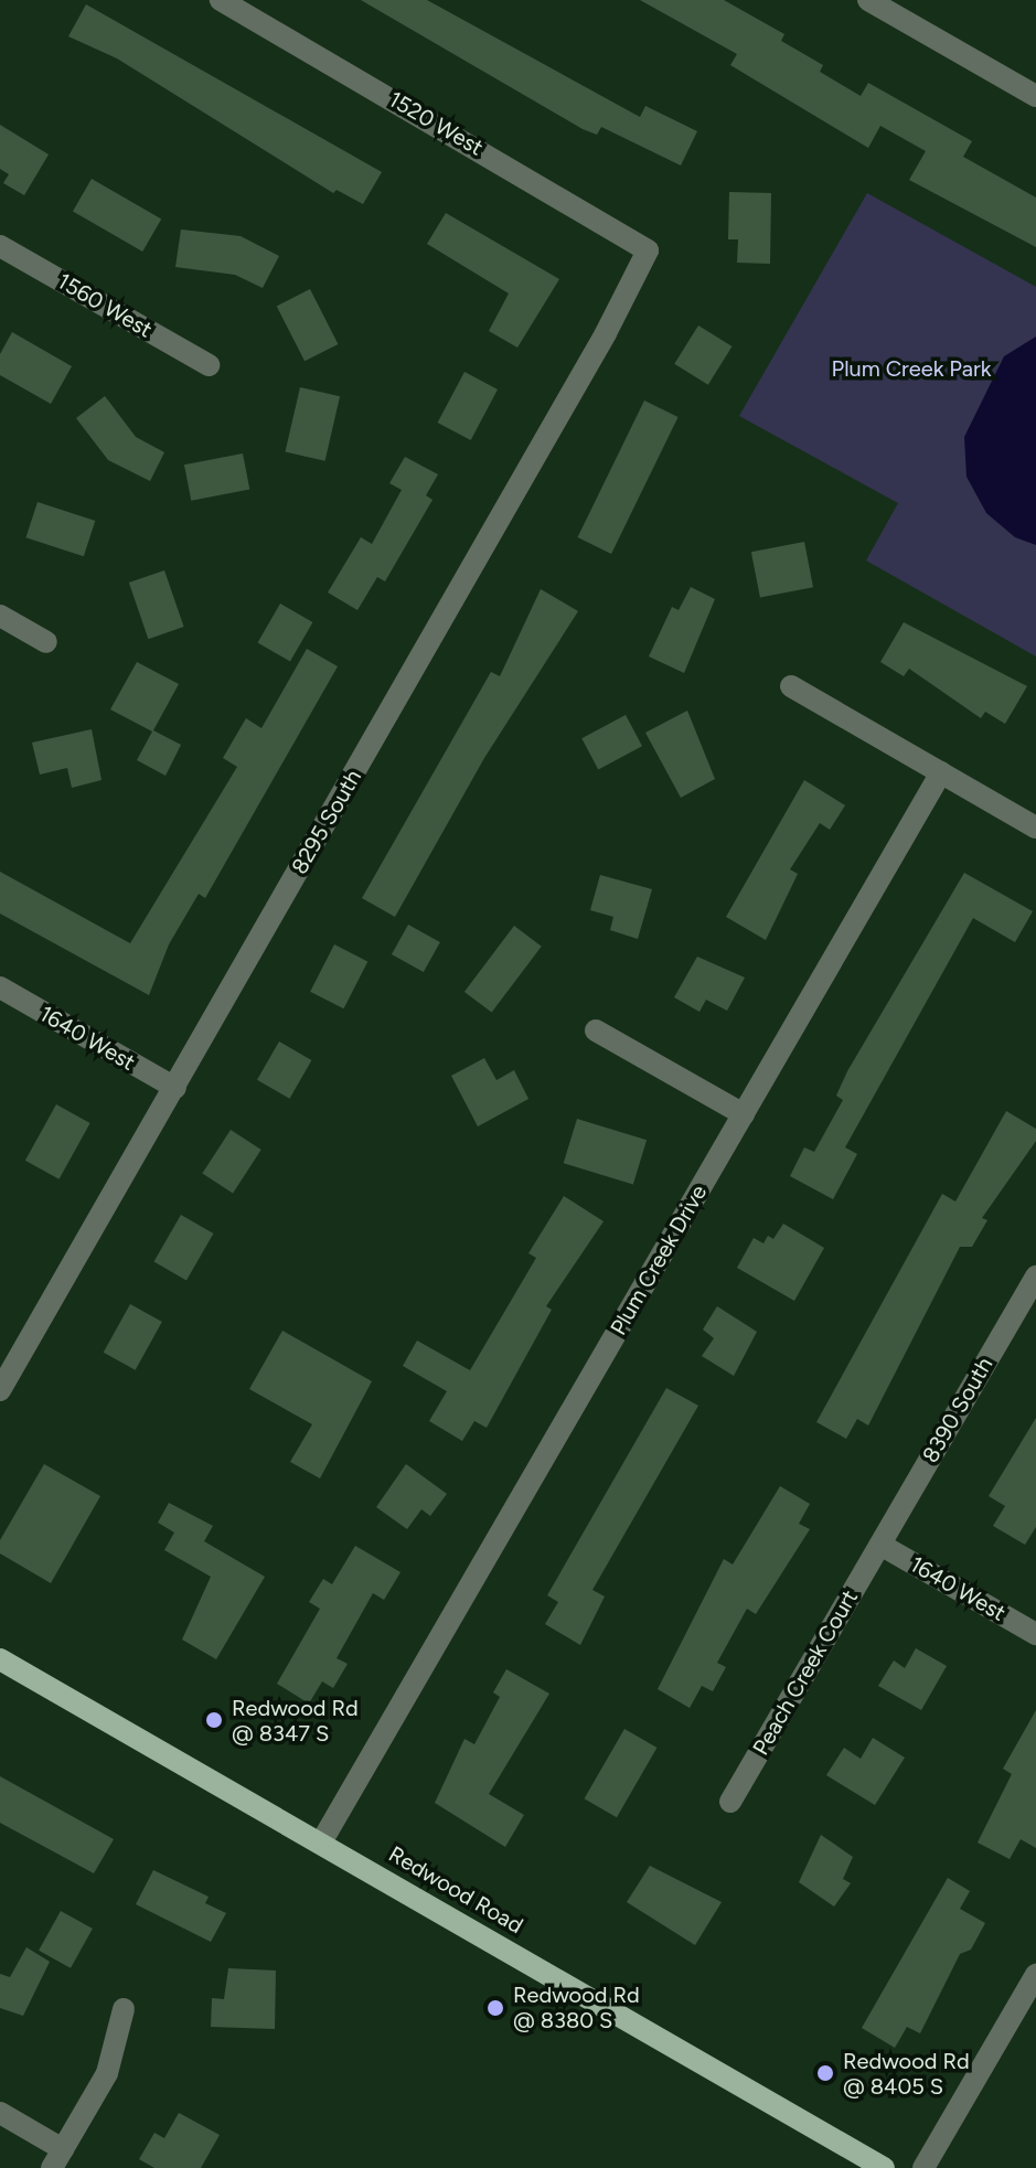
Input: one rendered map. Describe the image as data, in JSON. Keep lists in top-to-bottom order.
{
  "streets": {
    "main road": ["Redwood Road"],
    "street": [
      "1520 West",
      "1560 West",
      "8295 South",
      "1640 West",
      "Plum Creek Drive",
      "8390 South",
      "Peach Creek Court"
    ]
  },
  "crossings": [
    ["1520 West", "8295 South"],
    ["8295 South", "1640 West"],
    ["1640 West", "8390 South"],
    ["1640 West", "Peach Creek Court"],
    ["Plum Creek Drive", "Redwood Road"],
    ["8390 South", "Peach Creek Court"]
  ],
  "parks": ["Plum Creek Park"],
  "places": ["Redwood Rd @ 8347 S", "Redwood Rd @ 8380 S", "Redwood Rd @ 8405 S"]
}
